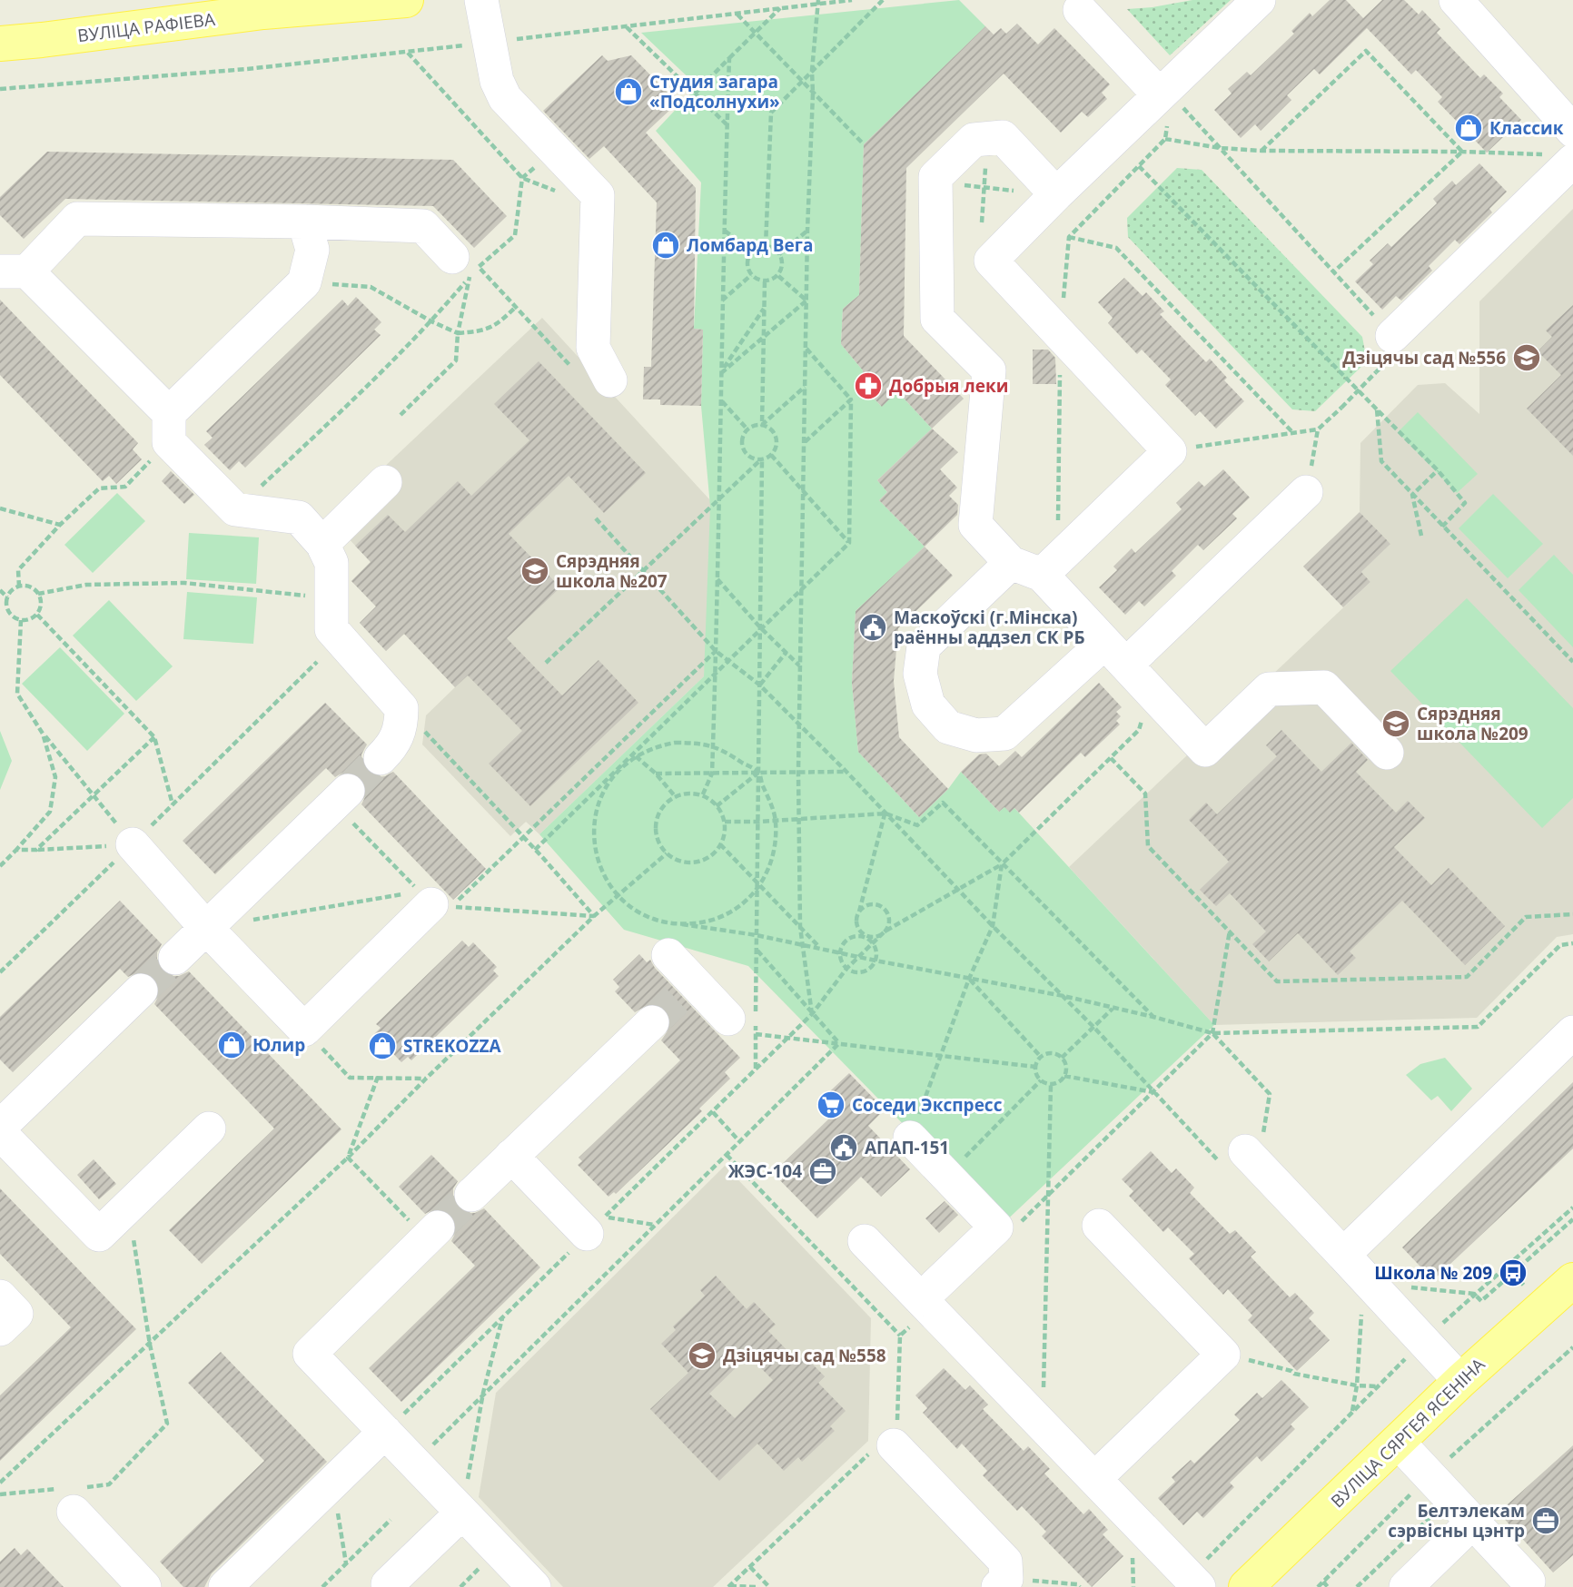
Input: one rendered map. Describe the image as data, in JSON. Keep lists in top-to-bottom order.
{
  "streets": {
    "main road": ["ВУЛІЦА РАФІЕВА", "ВУЛІЦА СЯРГЕЯ ЯСЕНІНА"]
  },
  "places": {
    "shop": [
      "Студия загара «Подсолнухи»",
      "Классик",
      "Ломбард Вега",
      "Юлир",
      "STREKOZZA"
    ],
    "school or university": [
      "Дзіцячы сад №556",
      "Сярэдняя школа №207",
      "Сярэдняя школа №209",
      "Дзіцячы сад №558"
    ],
    "pharmacy": ["Добрыя леки"],
    "public building": ["Маскоўскі (г.Мінска) раённы аддзел СК РБ", "АПАП-151"],
    "supermarket": ["Соседи Экспресс"],
    "office": ["ЖЭС-104", "Белтэлекам сэрвісны цэнтр"],
    "bus stop": ["Школа № 209"]
  }
}
